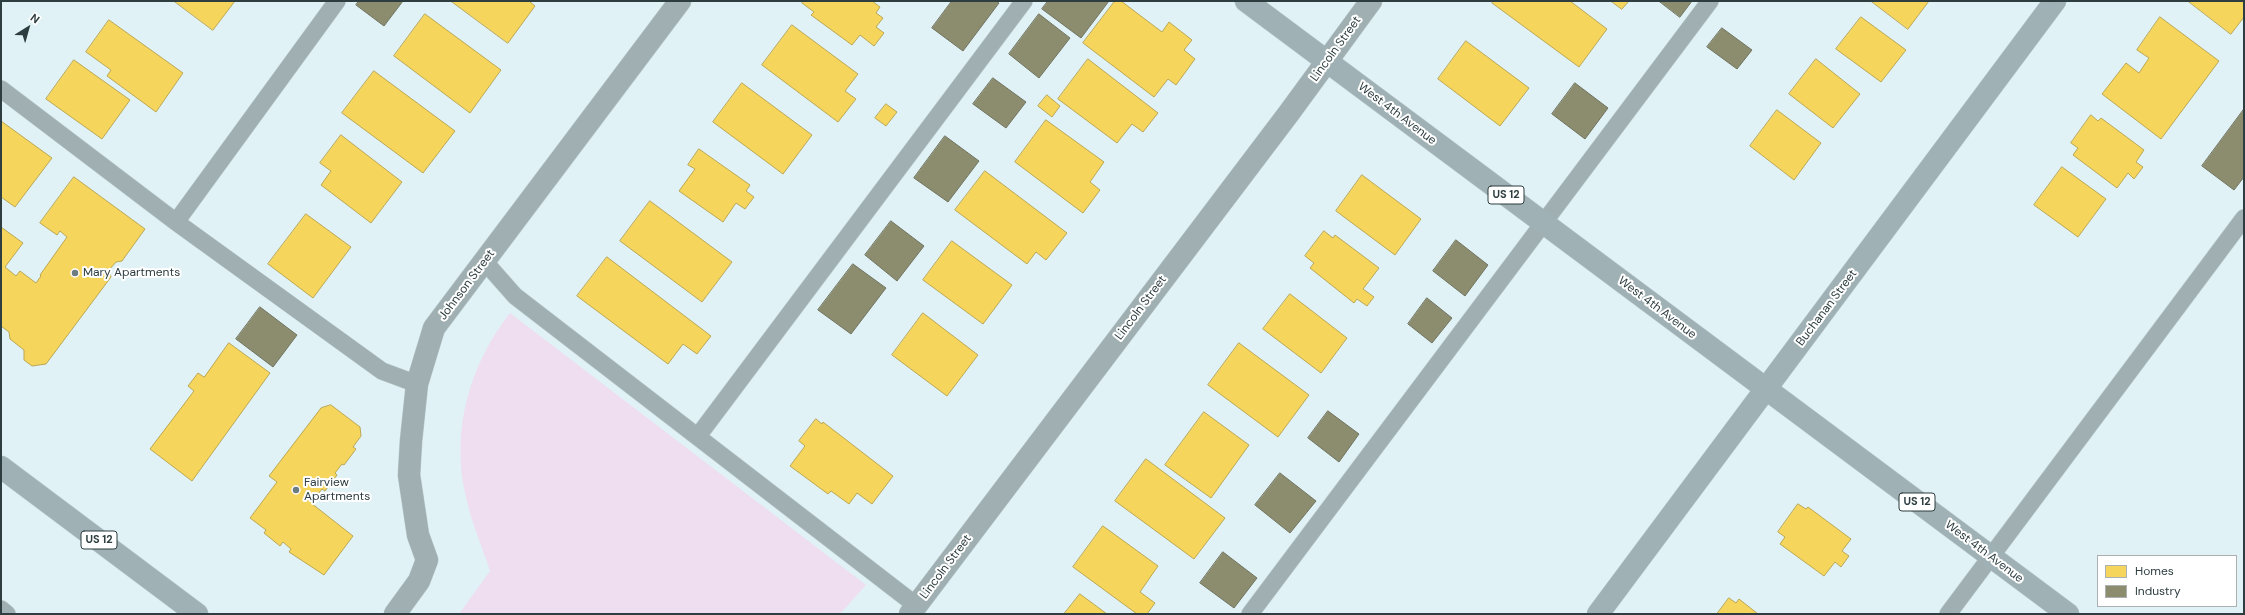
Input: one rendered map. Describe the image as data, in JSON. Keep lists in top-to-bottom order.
{
  "streets": {
    "main road": ["West 4th Avenue", "US 12", "Buchanan Street"],
    "street": ["Lincoln Street", "Johnson Street"]
  },
  "crossings": [
    ["Lincoln Street", "West 4th Avenue"],
    ["West 4th Avenue", "Buchanan Street"]
  ],
  "places": ["Mary Apartments", "Fairview Apartments"],
  "legend": ["Homes", "Industry"],
  "north": "top right"
}
